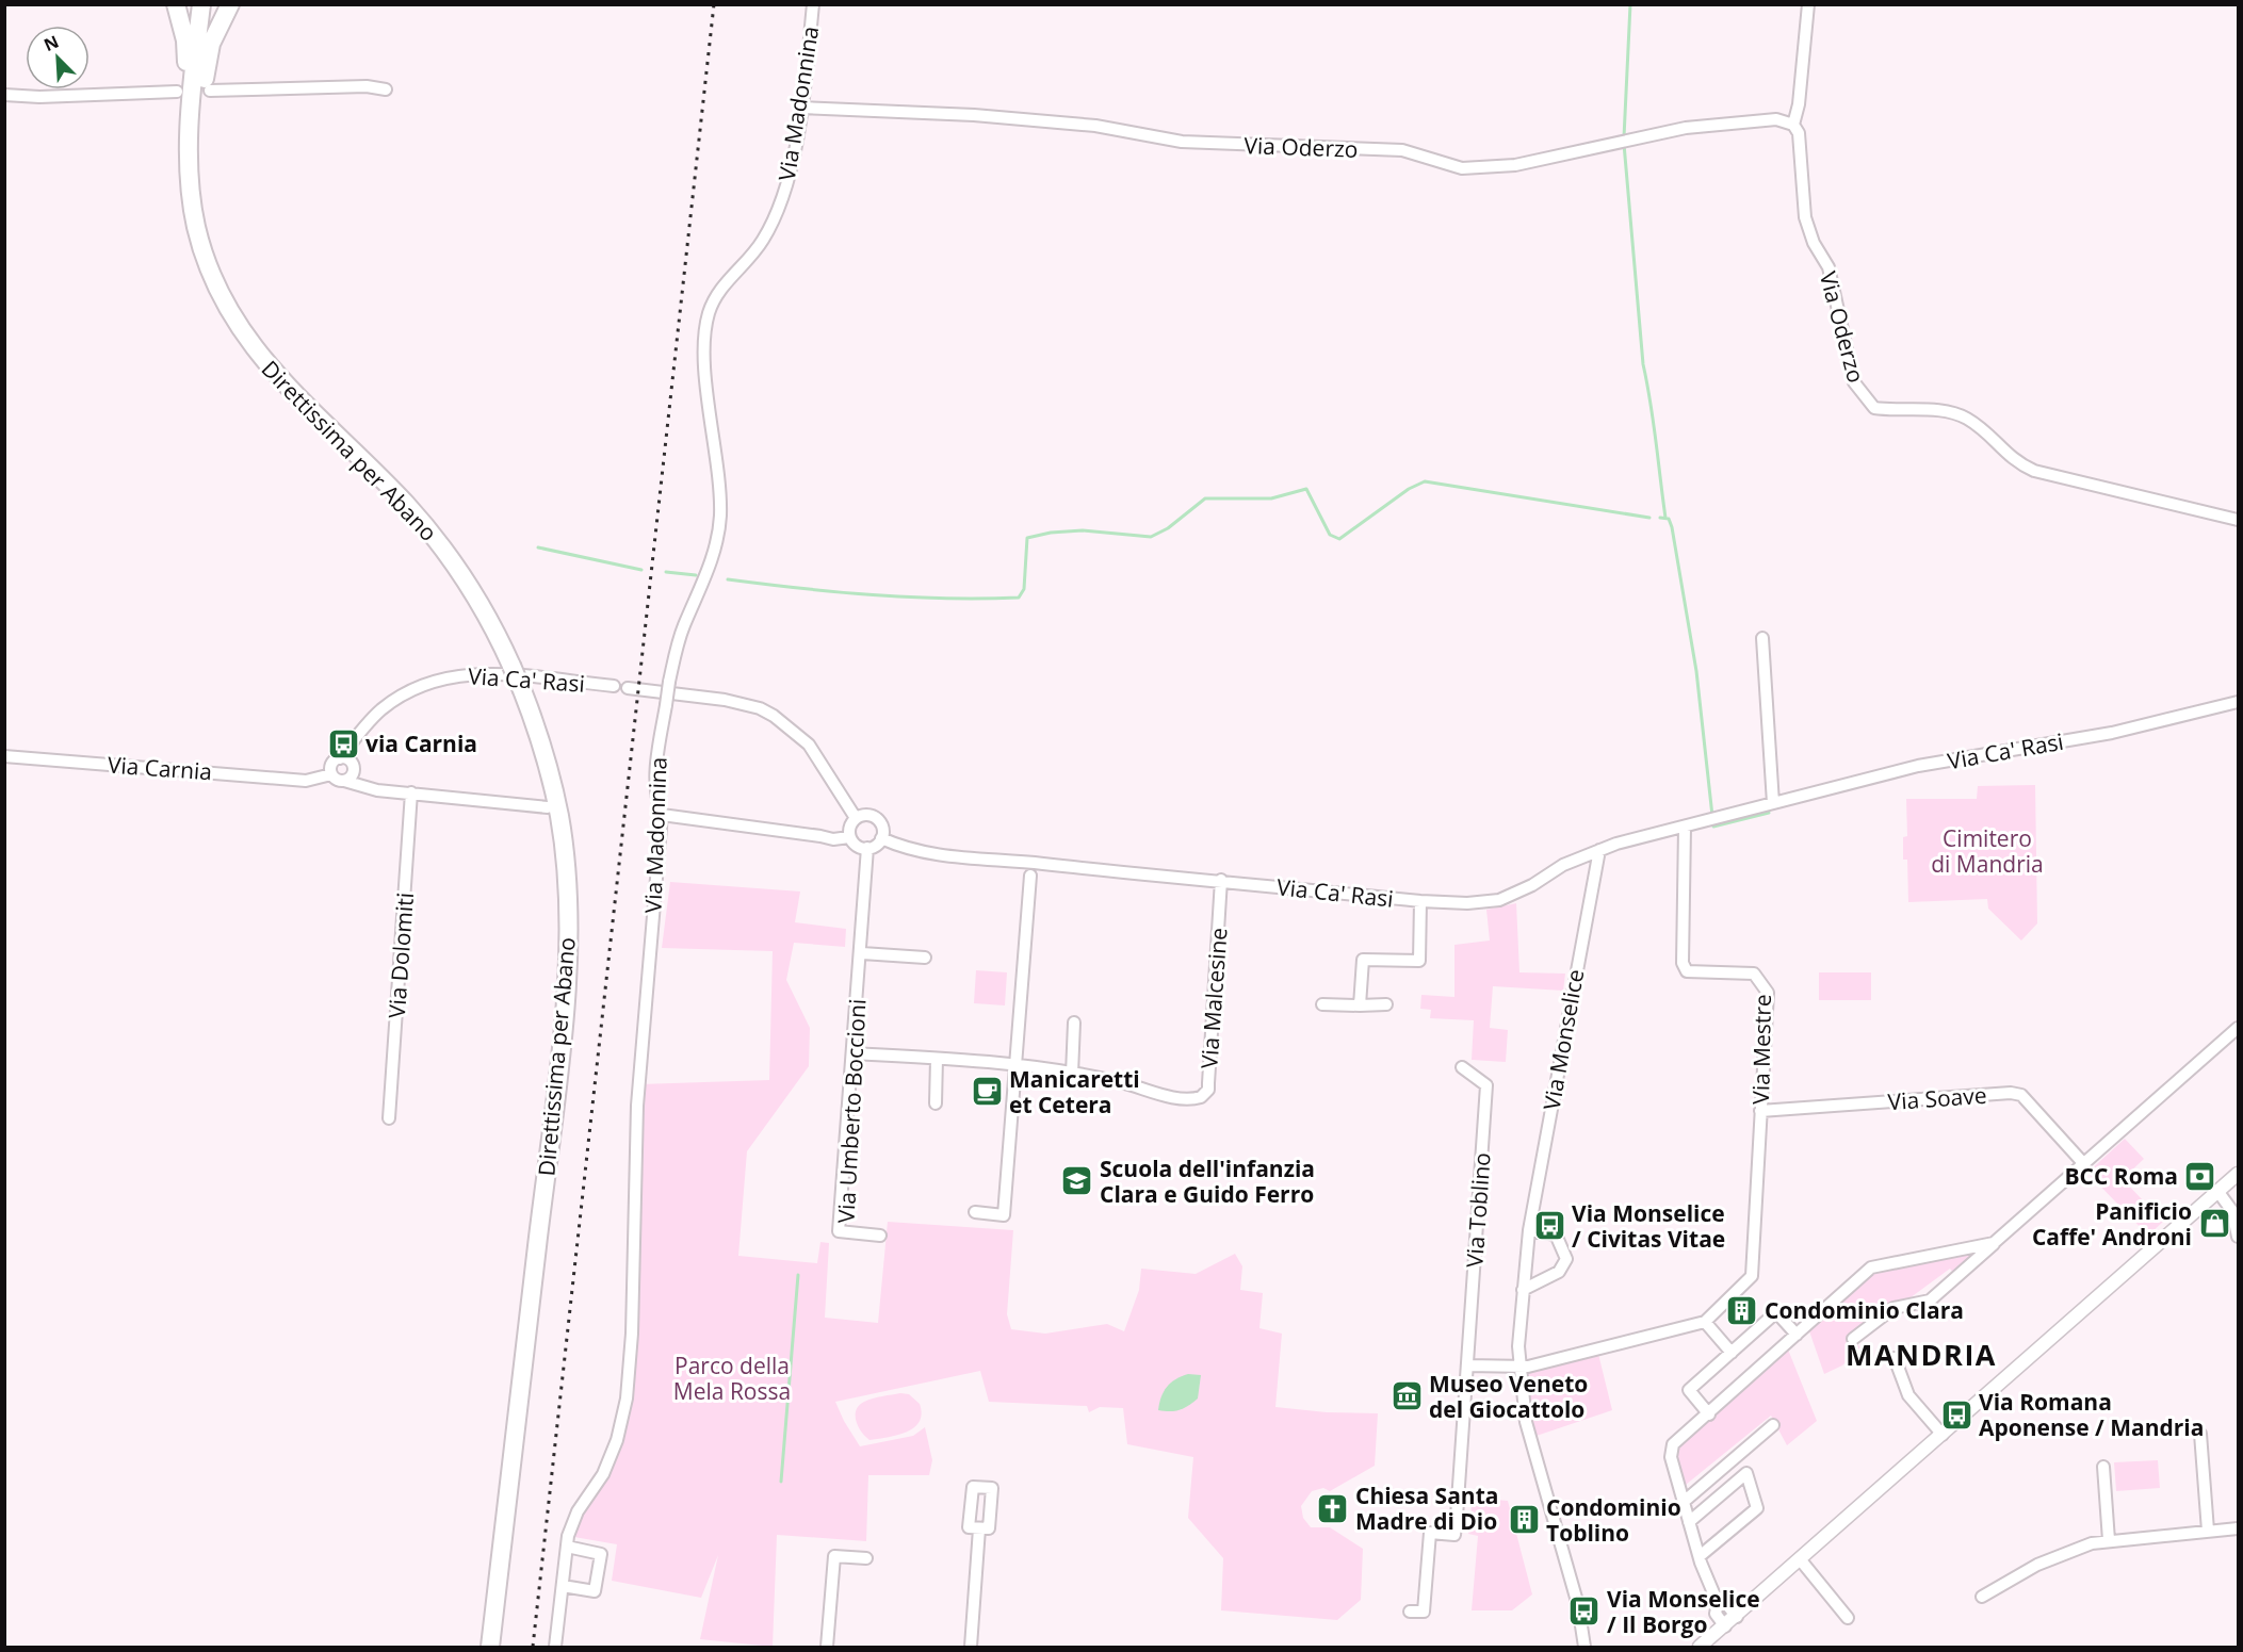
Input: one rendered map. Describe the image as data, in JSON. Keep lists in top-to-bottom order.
{
  "streets": {
    "highway": ["Direttissima per Abano"],
    "street": [
      "Via Madonnina",
      "Via Oderzo",
      "Via Ca' Rasi",
      "Via Carnia",
      "Via Dolomiti",
      "Via Malcesine",
      "Via Monselice",
      "Via Mestre",
      "Via Soave",
      "Via Umberto Boccioni",
      "Via Toblino"
    ]
  },
  "crossings": [
    ["Via Madonnina", "Via Oderzo"],
    ["Via Ca' Rasi", "Via Carnia"],
    ["Via Ca' Rasi", "Via Malcesine"],
    ["Via Ca' Rasi", "Via Monselice"],
    ["Via Ca' Rasi", "Via Mestre"],
    ["Via Ca' Rasi", "Via Umberto Boccioni"],
    ["Via Malcesine", "Via Umberto Boccioni"],
    ["Via Monselice", "Via Mestre"],
    ["Via Mestre", "Via Soave"]
  ],
  "districts": ["MANDRIA"],
  "parks": ["Cimitero di Mandria", "Parco della Mela Rossa"],
  "places": {
    "bus stop": [
      "via Carnia",
      "Via Monselice / Civitas Vitae",
      "Via Romana Aponense / Mandria",
      "Via Monselice / Il Borgo"
    ],
    "cafe": ["Manicaretti et Cetera"],
    "bank": ["BCC Roma"],
    "school or university": ["Scuola dell'infanzia Clara e Guido Ferro"],
    "shop": ["Panificio Caffe' Androni"],
    "building": ["Condominio Clara", "Condominio Toblino"],
    "museum": ["Museo Veneto del Giocattolo"],
    "church": ["Chiesa Santa Madre di Dio"]
  },
  "north": "top left"
}
